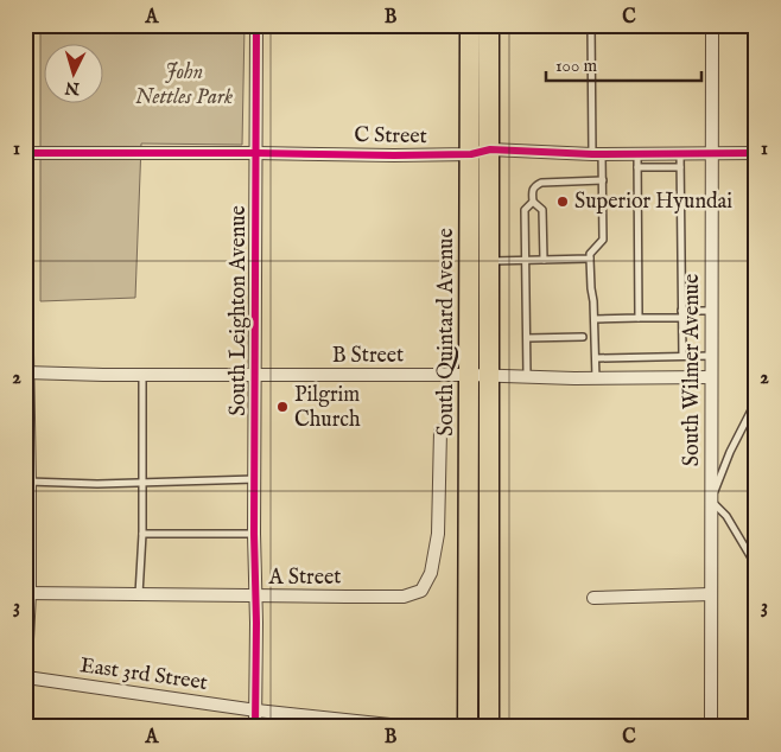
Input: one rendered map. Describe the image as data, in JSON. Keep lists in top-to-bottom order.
{
  "streets": {
    "highway": ["South Quintard Avenue"],
    "street": [
      "C Street",
      "South Leighton Avenue",
      "B Street",
      "South Wilmer Avenue",
      "A Street",
      "East 3rd Street"
    ]
  },
  "crossings": [
    ["C Street", "South Leighton Avenue"],
    ["C Street", "South Quintard Avenue"],
    ["C Street", "South Wilmer Avenue"],
    ["South Leighton Avenue", "B Street"],
    ["South Leighton Avenue", "A Street"],
    ["South Leighton Avenue", "East 3rd Street"],
    ["South Quintard Avenue", "B Street"],
    ["B Street", "South Wilmer Avenue"]
  ],
  "parks": ["John Nettles Park"],
  "places": ["Superior Hyundai", "Pilgrim Church"],
  "scale_bar": "100 m",
  "north": "bottom",
  "grid": {
    "columns": ["A", "B", "C"],
    "rows": ["1", "2", "3"]
  }
}
